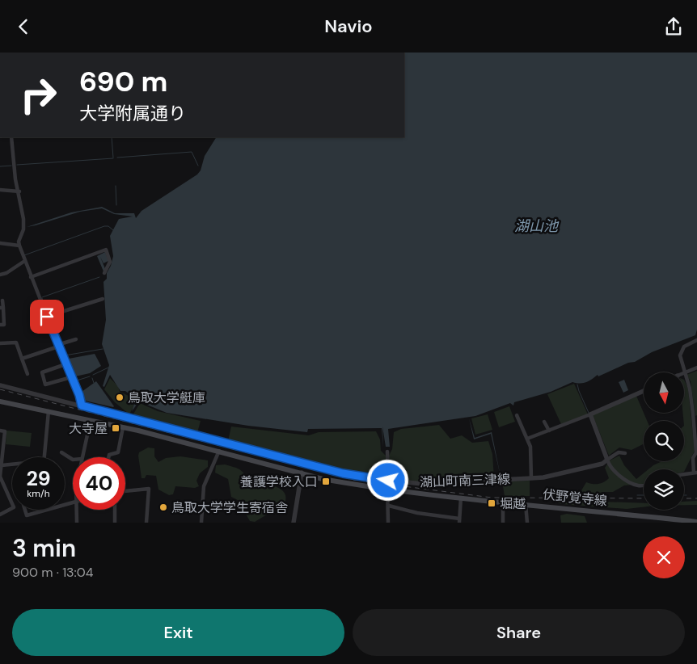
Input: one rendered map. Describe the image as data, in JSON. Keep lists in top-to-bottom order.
{
  "streets": {
    "main road": ["伏野覚寺線"],
    "street": ["湖山町南三津線"]
  },
  "water": ["湖山池"],
  "places": {
    "other": ["鳥取大学艇庫", "鳥取大学学生寄宿舎"],
    "transit": ["大寺屋", "養護学校入口", "堀越"]
  },
  "north": "bottom",
  "page": {
    "header": "Navio",
    "turn": ["690 m", "大学附属通り"],
    "speed": "29 km/h",
    "limit": "40",
    "heading": ["3 min", "900 m · 13:04"],
    "buttons": ["Exit", "Share"]
  }
}
